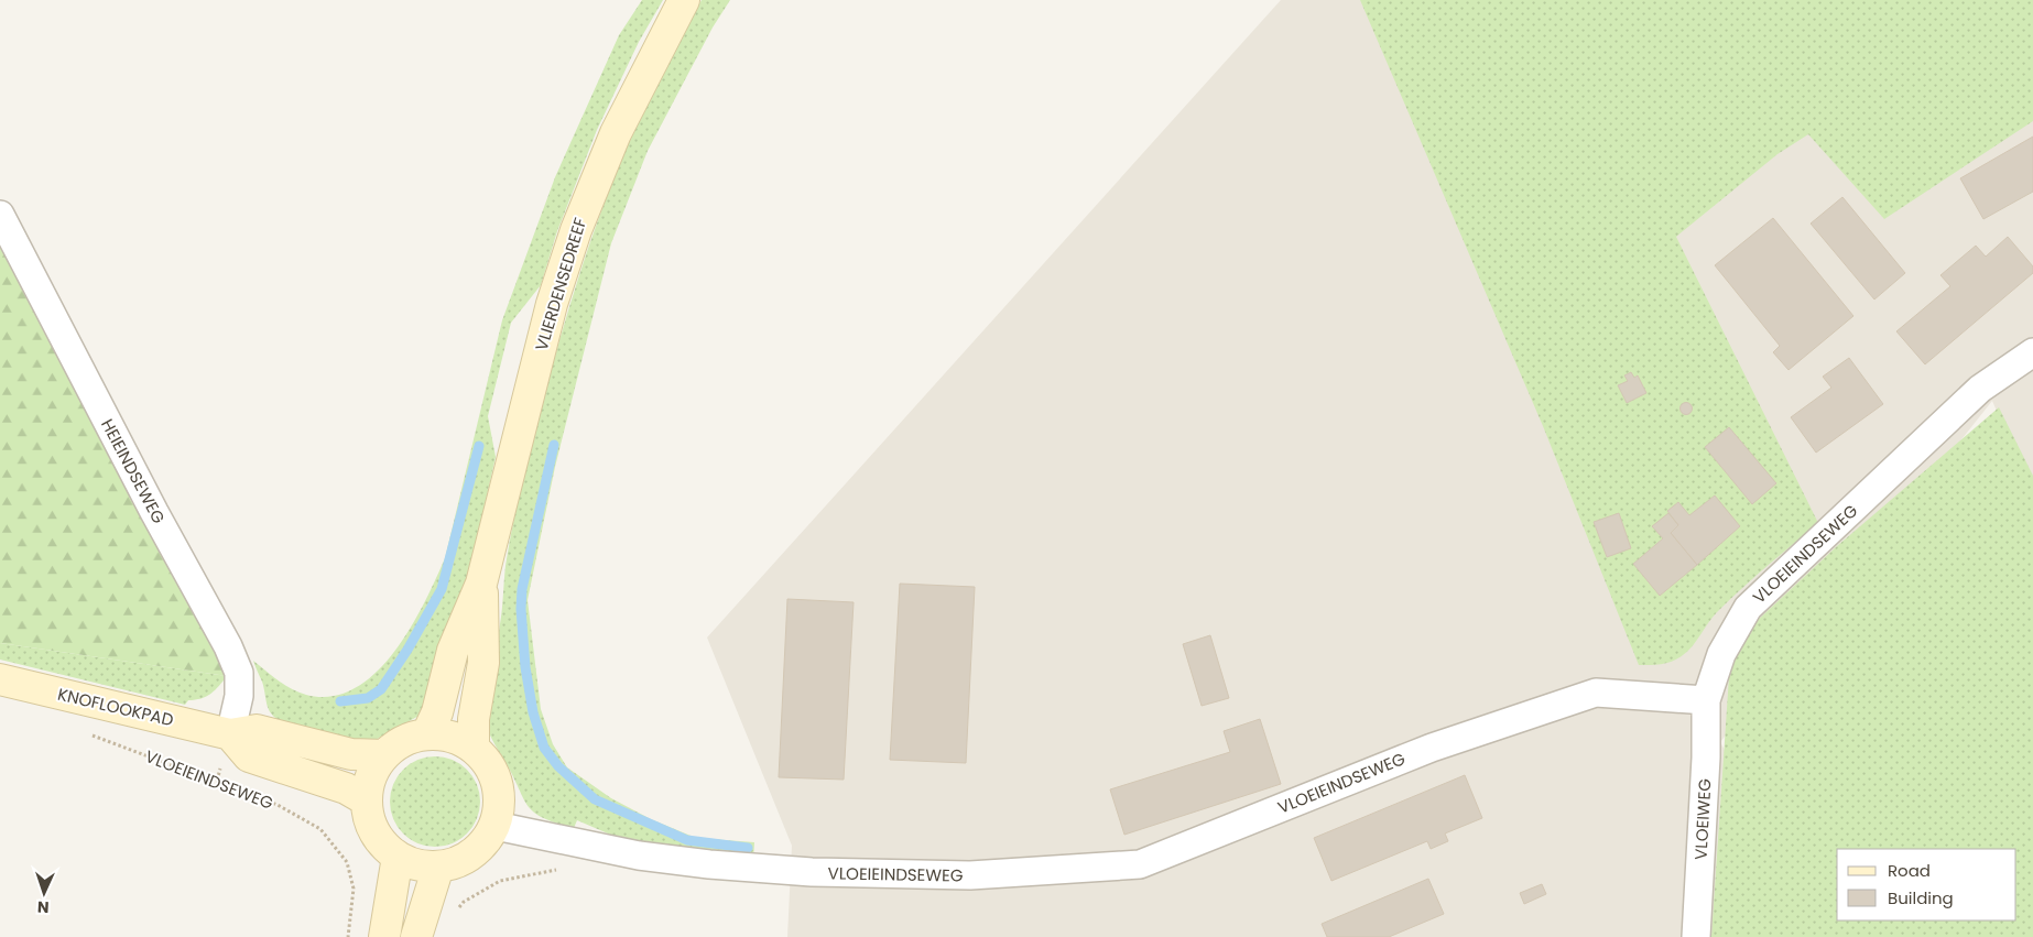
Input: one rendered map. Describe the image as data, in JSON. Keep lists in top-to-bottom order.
{
  "streets": {
    "main road": ["VLIERDENSEDREEF", "KNOFLOOKPAD"],
    "street": ["HEIEINDSEWEG", "VLOEIEINDSEWEG", "VLOEIWEG"]
  },
  "crossings": [
    ["VLIERDENSEDREEF", "VLOEIEINDSEWEG"],
    ["VLIERDENSEDREEF", "KNOFLOOKPAD"],
    ["HEIEINDSEWEG", "KNOFLOOKPAD"],
    ["VLOEIEINDSEWEG", "KNOFLOOKPAD"],
    ["VLOEIEINDSEWEG", "VLOEIWEG"]
  ],
  "legend": ["Road", "Building"],
  "north": "bottom"
}
